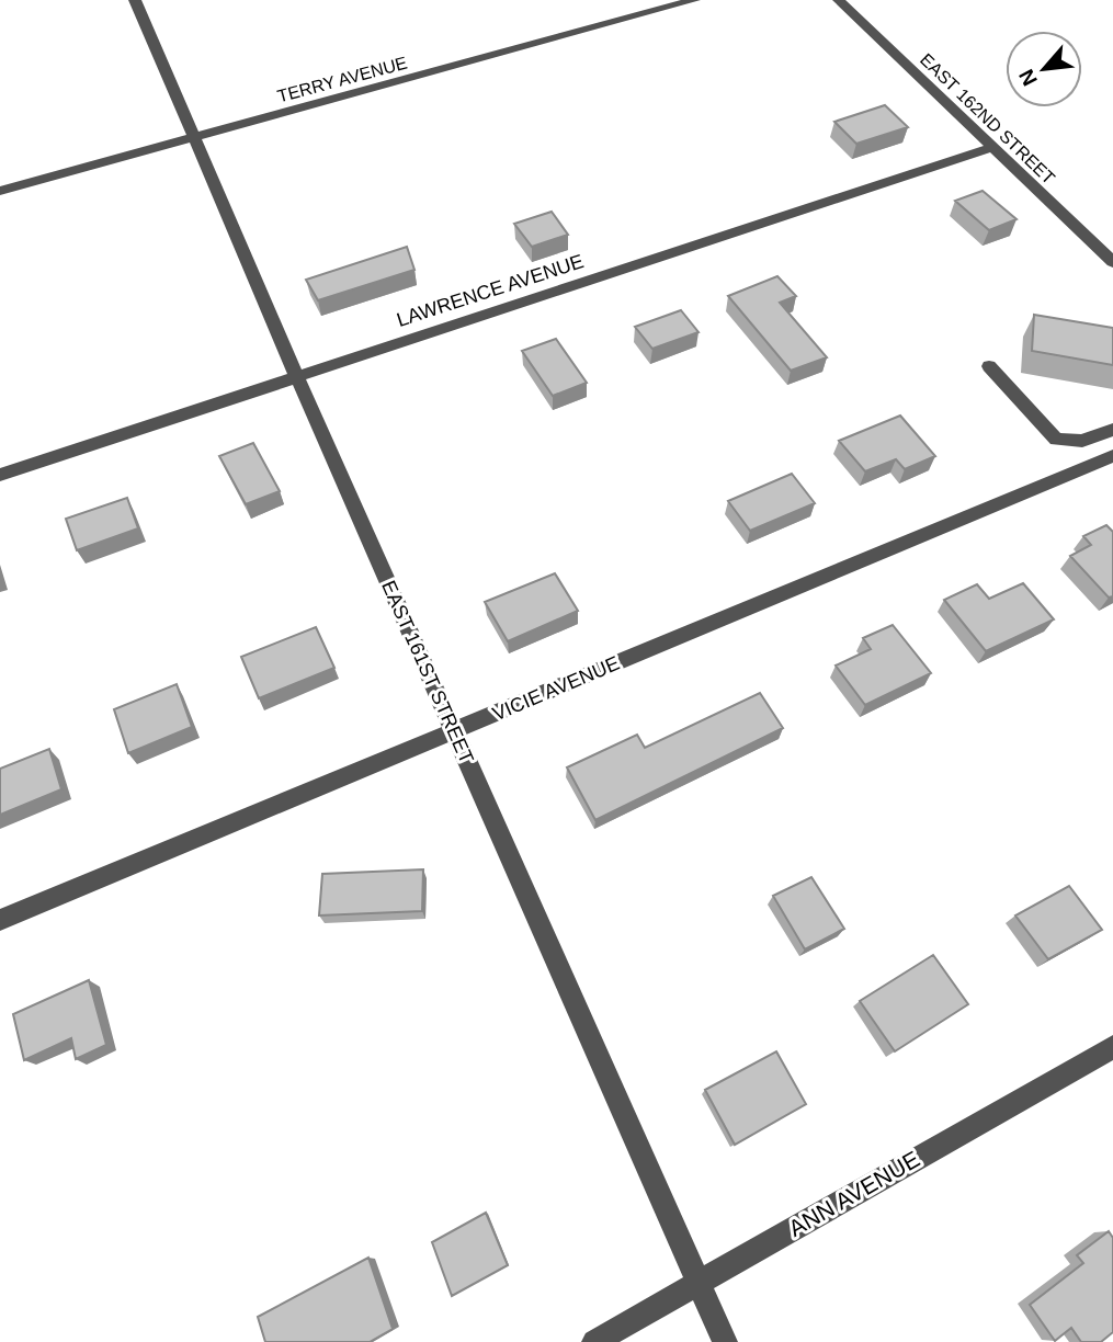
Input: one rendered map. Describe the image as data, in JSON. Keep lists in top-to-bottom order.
{
  "streets": {
    "street": [
      "TERRY AVENUE",
      "EAST 162ND STREET",
      "LAWRENCE AVENUE",
      "EAST 161ST STREET",
      "VICIE AVENUE",
      "ANN AVENUE"
    ]
  },
  "crossings": [
    ["TERRY AVENUE", "EAST 161ST STREET"],
    ["EAST 162ND STREET", "LAWRENCE AVENUE"],
    ["LAWRENCE AVENUE", "EAST 161ST STREET"],
    ["EAST 161ST STREET", "VICIE AVENUE"],
    ["EAST 161ST STREET", "ANN AVENUE"]
  ],
  "north": "bottom left"
}
